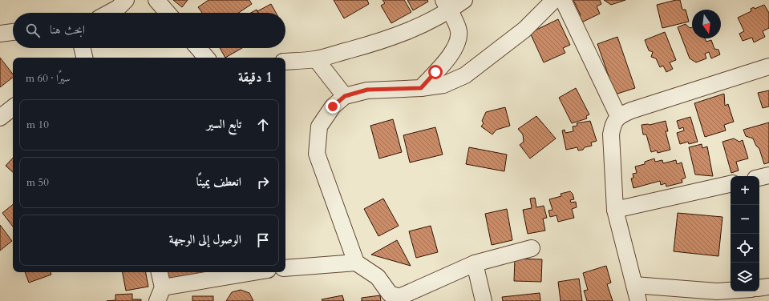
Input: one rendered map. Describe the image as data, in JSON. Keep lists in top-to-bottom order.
{
  "north": "bottom",
  "page": {
    "search": "ابحث هنا",
    "heading": ["1 دقيقة", "سيرًا · 60 m"],
    "list": [
      ["تابع السير", "10 m"],
      ["انعطف يمينًا", "50 m"],
      "الوصول إلى الوجهة"
    ],
    "map_buttons": ["+", "−"]
  }
}
